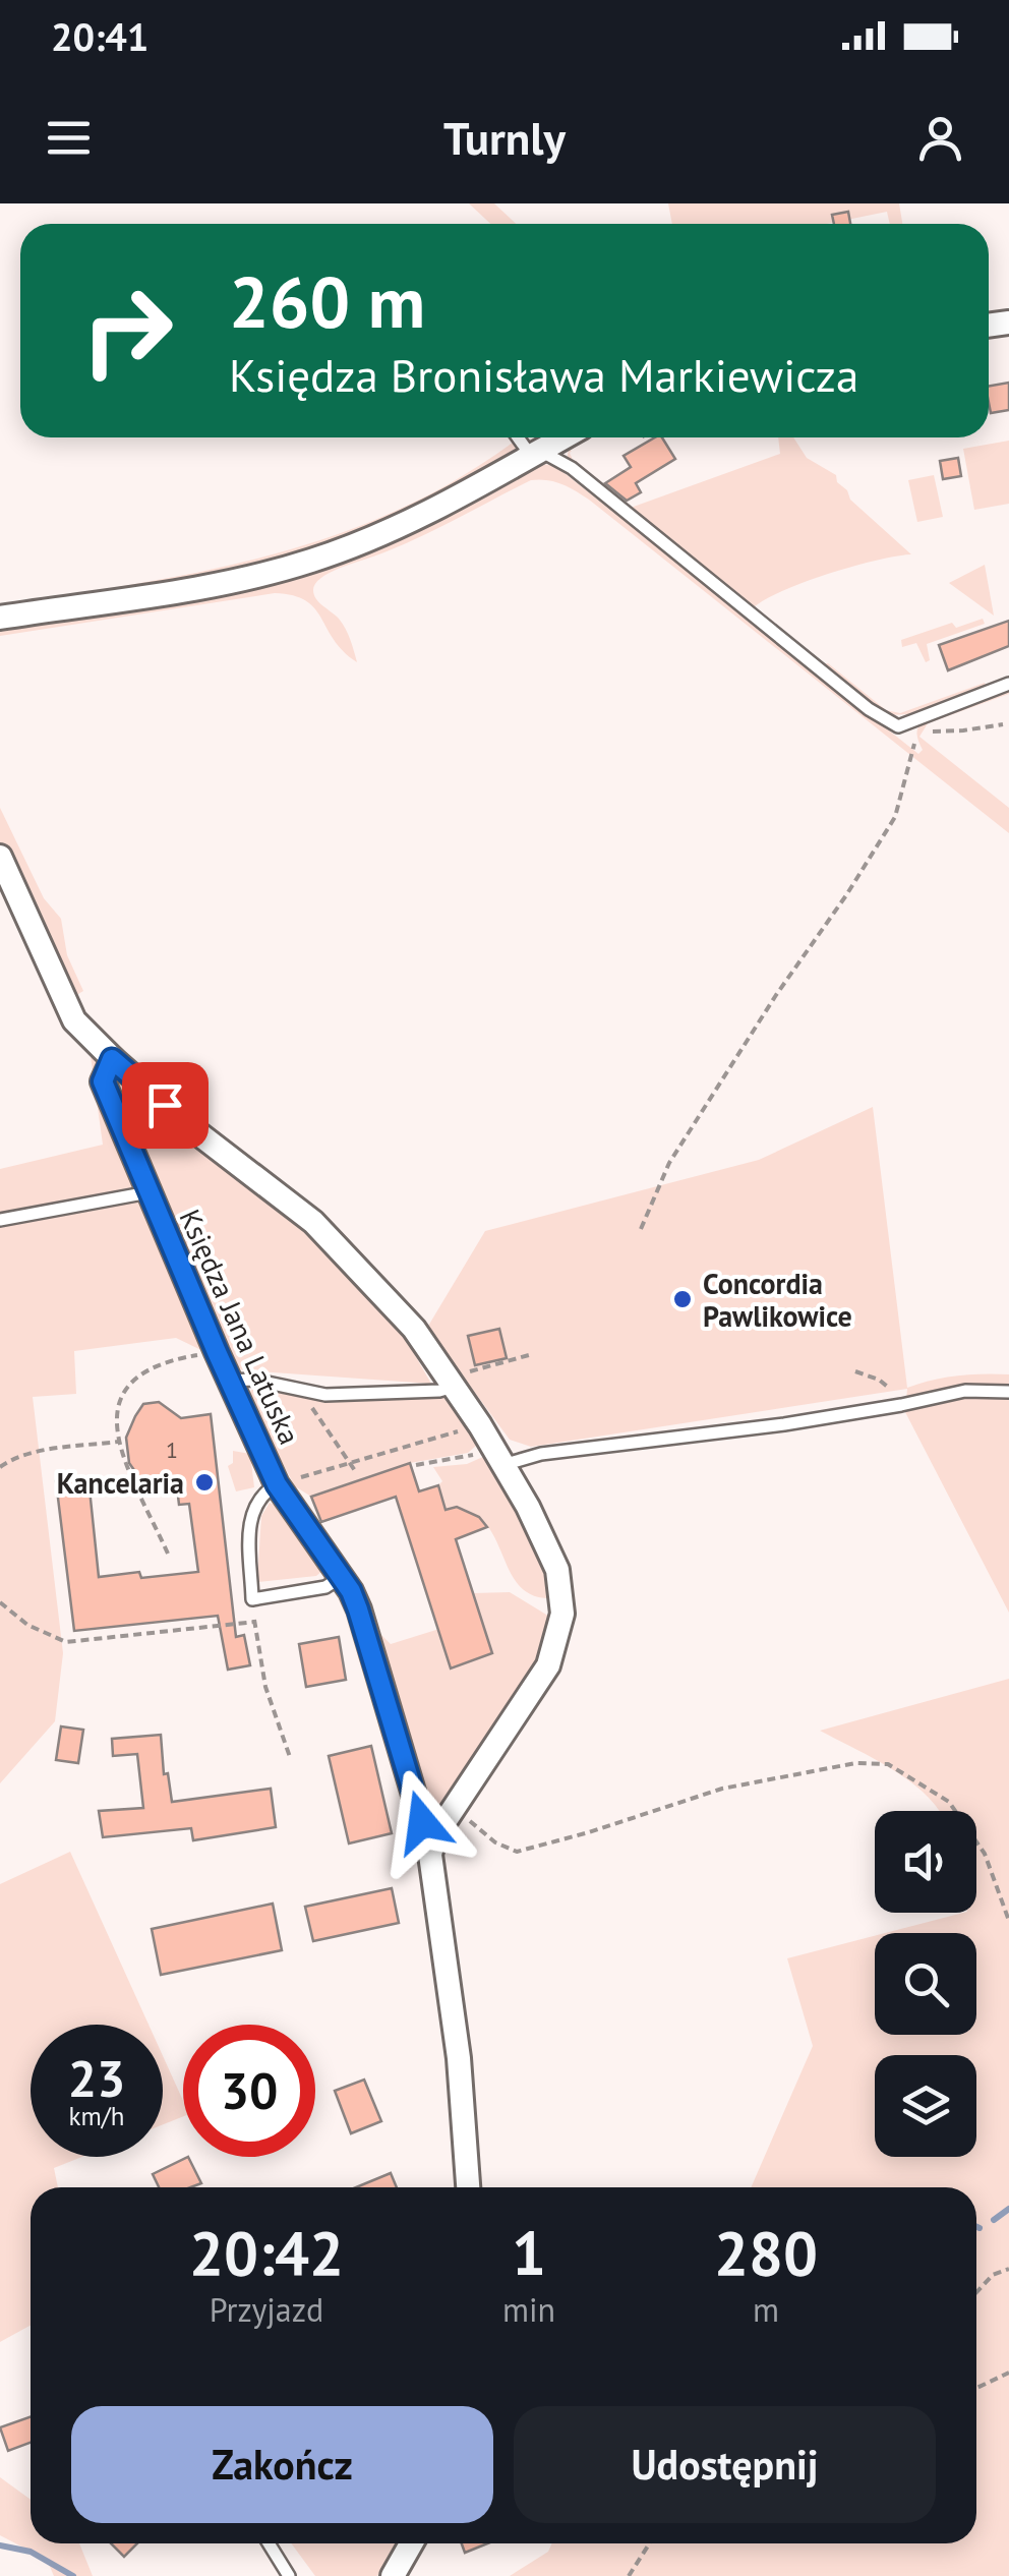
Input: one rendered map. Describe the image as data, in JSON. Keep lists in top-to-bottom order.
{
  "streets": {
    "street": ["Księdza Jana Latuska"]
  },
  "places": ["Concordia Pawlikowice", "Kancelaria"],
  "house_numbers": ["1"],
  "page": {
    "status": "20:41",
    "header": "Turnly",
    "turn": ["260 m", "Księdza Bronisława Markiewicza"],
    "speed": "23 km/h",
    "limit": "30",
    "eta": [
      "20:42",
      "Przyjazd",
      "1",
      "min",
      "280",
      "m"
    ],
    "buttons": ["Zakończ", "Udostępnij"]
  }
}
